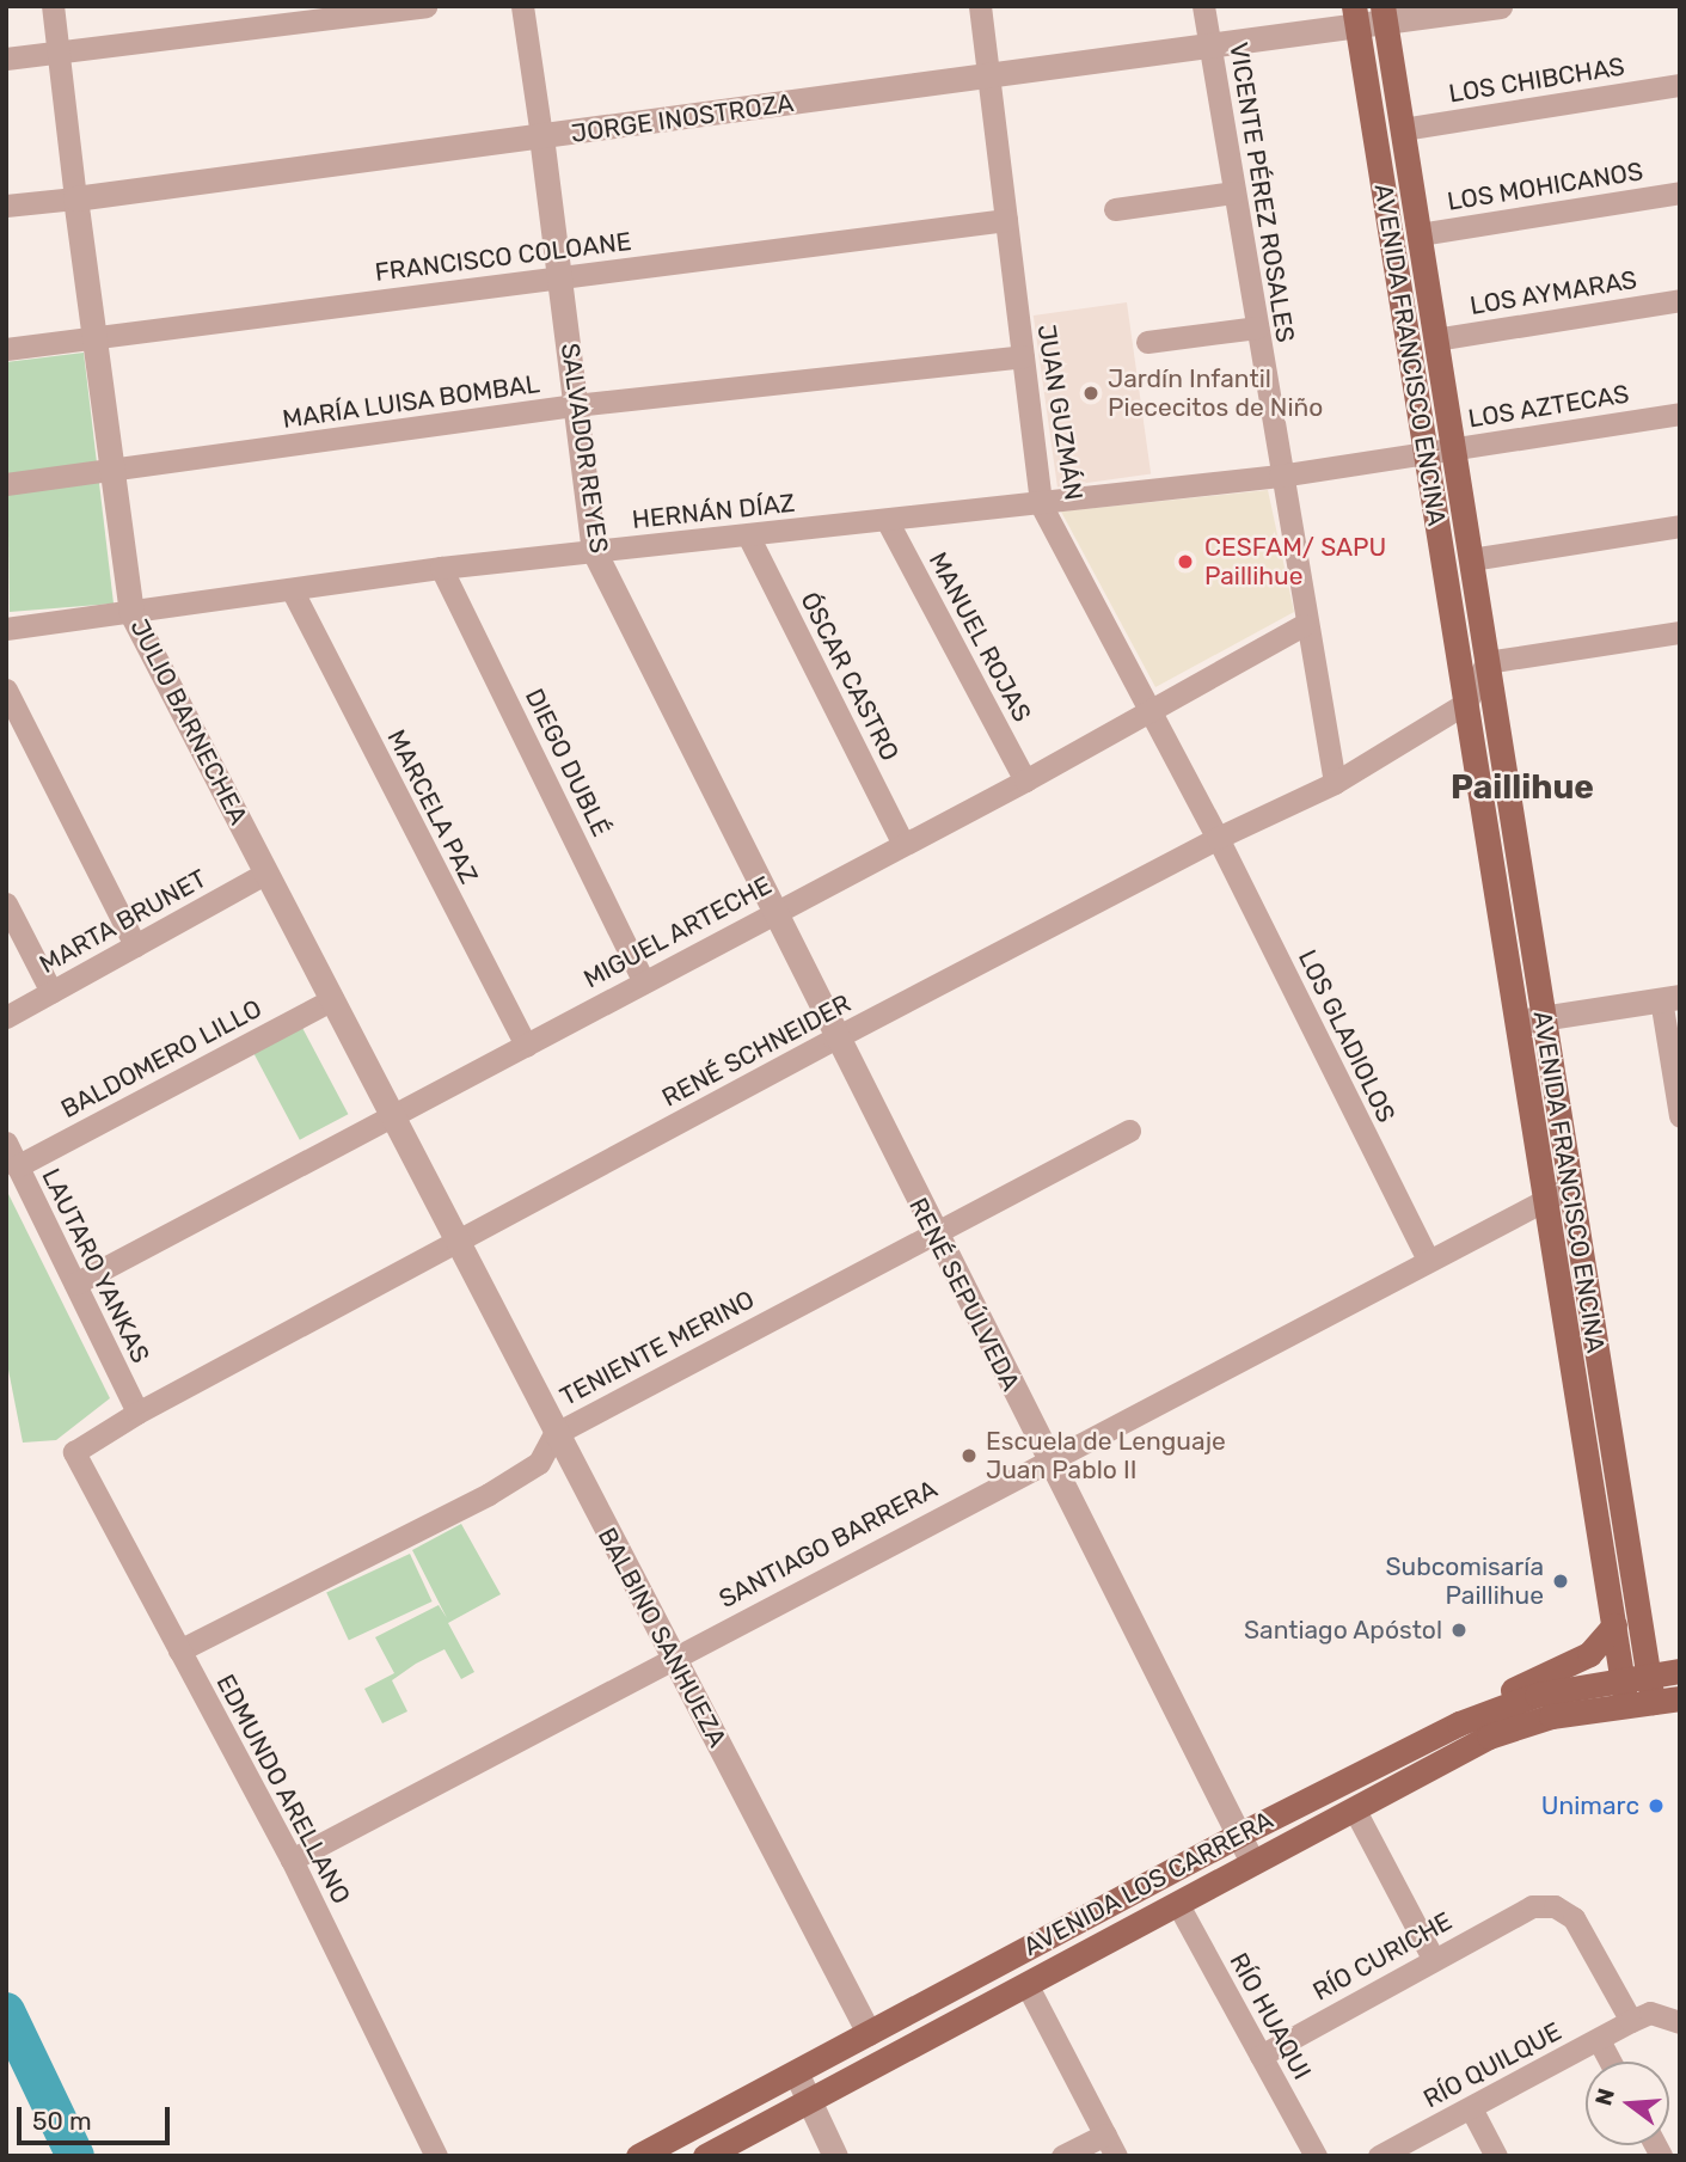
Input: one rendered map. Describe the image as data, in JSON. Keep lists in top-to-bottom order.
{
  "streets": {
    "main road": ["AVENIDA FRANCISCO ENCINA", "AVENIDA LOS CARRERA"],
    "street": [
      "LOS CHIBCHAS",
      "JORGE INOSTROZA",
      "LOS MOHICANOS",
      "VICENTE PÉREZ ROSALES",
      "FRANCISCO COLOANE",
      "LOS AYMARAS",
      "MARÍA LUISA BOMBAL",
      "LOS AZTECAS",
      "JUAN GUZMÁN",
      "SALVADOR REYES",
      "HERNÁN DÍAZ",
      "MANUEL ROJAS",
      "ÓSCAR CASTRO",
      "JULIO BARNECHEA",
      "DIEGO DUBLÉ",
      "MARCELA PAZ",
      "MARTA BRUNET",
      "MIGUEL ARTECHE",
      "LOS GLADIOLOS",
      "RENÉ SCHNEIDER",
      "BALDOMERO LILLO",
      "LAUTARO YANKAS",
      "RENÉ SEPÚLVEDA",
      "TENIENTE MERINO",
      "SANTIAGO BARRERA",
      "BALBINO SANHUEZA",
      "EDMUNDO ARELLANO",
      "RÍO CURICHE",
      "RÍO HUAQUI",
      "RÍO QUILQUE"
    ]
  },
  "crossings": [
    ["LOS CHIBCHAS", "AVENIDA FRANCISCO ENCINA"],
    ["JORGE INOSTROZA", "VICENTE PÉREZ ROSALES"],
    ["JORGE INOSTROZA", "AVENIDA FRANCISCO ENCINA"],
    ["JORGE INOSTROZA", "JUAN GUZMÁN"],
    ["JORGE INOSTROZA", "SALVADOR REYES"],
    ["JORGE INOSTROZA", "JULIO BARNECHEA"],
    ["LOS MOHICANOS", "AVENIDA FRANCISCO ENCINA"],
    ["VICENTE PÉREZ ROSALES", "HERNÁN DÍAZ"],
    ["VICENTE PÉREZ ROSALES", "MIGUEL ARTECHE"],
    ["VICENTE PÉREZ ROSALES", "RENÉ SCHNEIDER"],
    ["FRANCISCO COLOANE", "JUAN GUZMÁN"],
    ["FRANCISCO COLOANE", "SALVADOR REYES"],
    ["FRANCISCO COLOANE", "JULIO BARNECHEA"],
    ["LOS AYMARAS", "AVENIDA FRANCISCO ENCINA"],
    ["AVENIDA FRANCISCO ENCINA", "LOS AZTECAS"],
    ["AVENIDA FRANCISCO ENCINA", "HERNÁN DÍAZ"],
    ["AVENIDA FRANCISCO ENCINA", "RENÉ SCHNEIDER"],
    ["AVENIDA FRANCISCO ENCINA", "SANTIAGO BARRERA"],
    ["AVENIDA FRANCISCO ENCINA", "AVENIDA LOS CARRERA"],
    ["MARÍA LUISA BOMBAL", "JUAN GUZMÁN"],
    ["MARÍA LUISA BOMBAL", "SALVADOR REYES"],
    ["MARÍA LUISA BOMBAL", "JULIO BARNECHEA"],
    ["LOS AZTECAS", "HERNÁN DÍAZ"],
    ["JUAN GUZMÁN", "HERNÁN DÍAZ"],
    ["JUAN GUZMÁN", "MIGUEL ARTECHE"],
    ["JUAN GUZMÁN", "LOS GLADIOLOS"],
    ["JUAN GUZMÁN", "RENÉ SCHNEIDER"],
    ["SALVADOR REYES", "HERNÁN DÍAZ"],
    ["SALVADOR REYES", "MIGUEL ARTECHE"],
    ["SALVADOR REYES", "RENÉ SCHNEIDER"],
    ["SALVADOR REYES", "RENÉ SEPÚLVEDA"],
    ["HERNÁN DÍAZ", "MANUEL ROJAS"],
    ["HERNÁN DÍAZ", "ÓSCAR CASTRO"],
    ["HERNÁN DÍAZ", "JULIO BARNECHEA"],
    ["HERNÁN DÍAZ", "DIEGO DUBLÉ"],
    ["HERNÁN DÍAZ", "MARCELA PAZ"],
    ["MANUEL ROJAS", "MIGUEL ARTECHE"],
    ["ÓSCAR CASTRO", "MIGUEL ARTECHE"],
    ["JULIO BARNECHEA", "MARTA BRUNET"],
    ["JULIO BARNECHEA", "MIGUEL ARTECHE"],
    ["JULIO BARNECHEA", "RENÉ SCHNEIDER"],
    ["JULIO BARNECHEA", "BALDOMERO LILLO"],
    ["JULIO BARNECHEA", "BALBINO SANHUEZA"],
    ["DIEGO DUBLÉ", "MIGUEL ARTECHE"],
    ["MARCELA PAZ", "MIGUEL ARTECHE"],
    ["MIGUEL ARTECHE", "LAUTARO YANKAS"],
    ["LOS GLADIOLOS", "RENÉ SCHNEIDER"],
    ["LOS GLADIOLOS", "SANTIAGO BARRERA"],
    ["RENÉ SCHNEIDER", "LAUTARO YANKAS"],
    ["RENÉ SCHNEIDER", "RENÉ SEPÚLVEDA"],
    ["RENÉ SCHNEIDER", "BALBINO SANHUEZA"],
    ["RENÉ SCHNEIDER", "EDMUNDO ARELLANO"],
    ["BALDOMERO LILLO", "LAUTARO YANKAS"],
    ["RENÉ SEPÚLVEDA", "TENIENTE MERINO"],
    ["RENÉ SEPÚLVEDA", "SANTIAGO BARRERA"],
    ["RENÉ SEPÚLVEDA", "AVENIDA LOS CARRERA"],
    ["TENIENTE MERINO", "BALBINO SANHUEZA"],
    ["TENIENTE MERINO", "EDMUNDO ARELLANO"],
    ["SANTIAGO BARRERA", "BALBINO SANHUEZA"],
    ["SANTIAGO BARRERA", "EDMUNDO ARELLANO"],
    ["BALBINO SANHUEZA", "AVENIDA LOS CARRERA"],
    ["AVENIDA LOS CARRERA", "RÍO HUAQUI"],
    ["RÍO CURICHE", "RÍO HUAQUI"],
    ["RÍO CURICHE", "RÍO QUILQUE"]
  ],
  "districts": ["Paillihue"],
  "places": [
    "Jardín Infantil Piececitos de Niño",
    "CESFAM/ SAPU Paillihue",
    "Escuela de Lenguaje Juan Pablo II",
    "Subcomisaría Paillihue",
    "Santiago Apóstol",
    "Unimarc"
  ],
  "scale_bar": "50 m",
  "north": "left"
}
